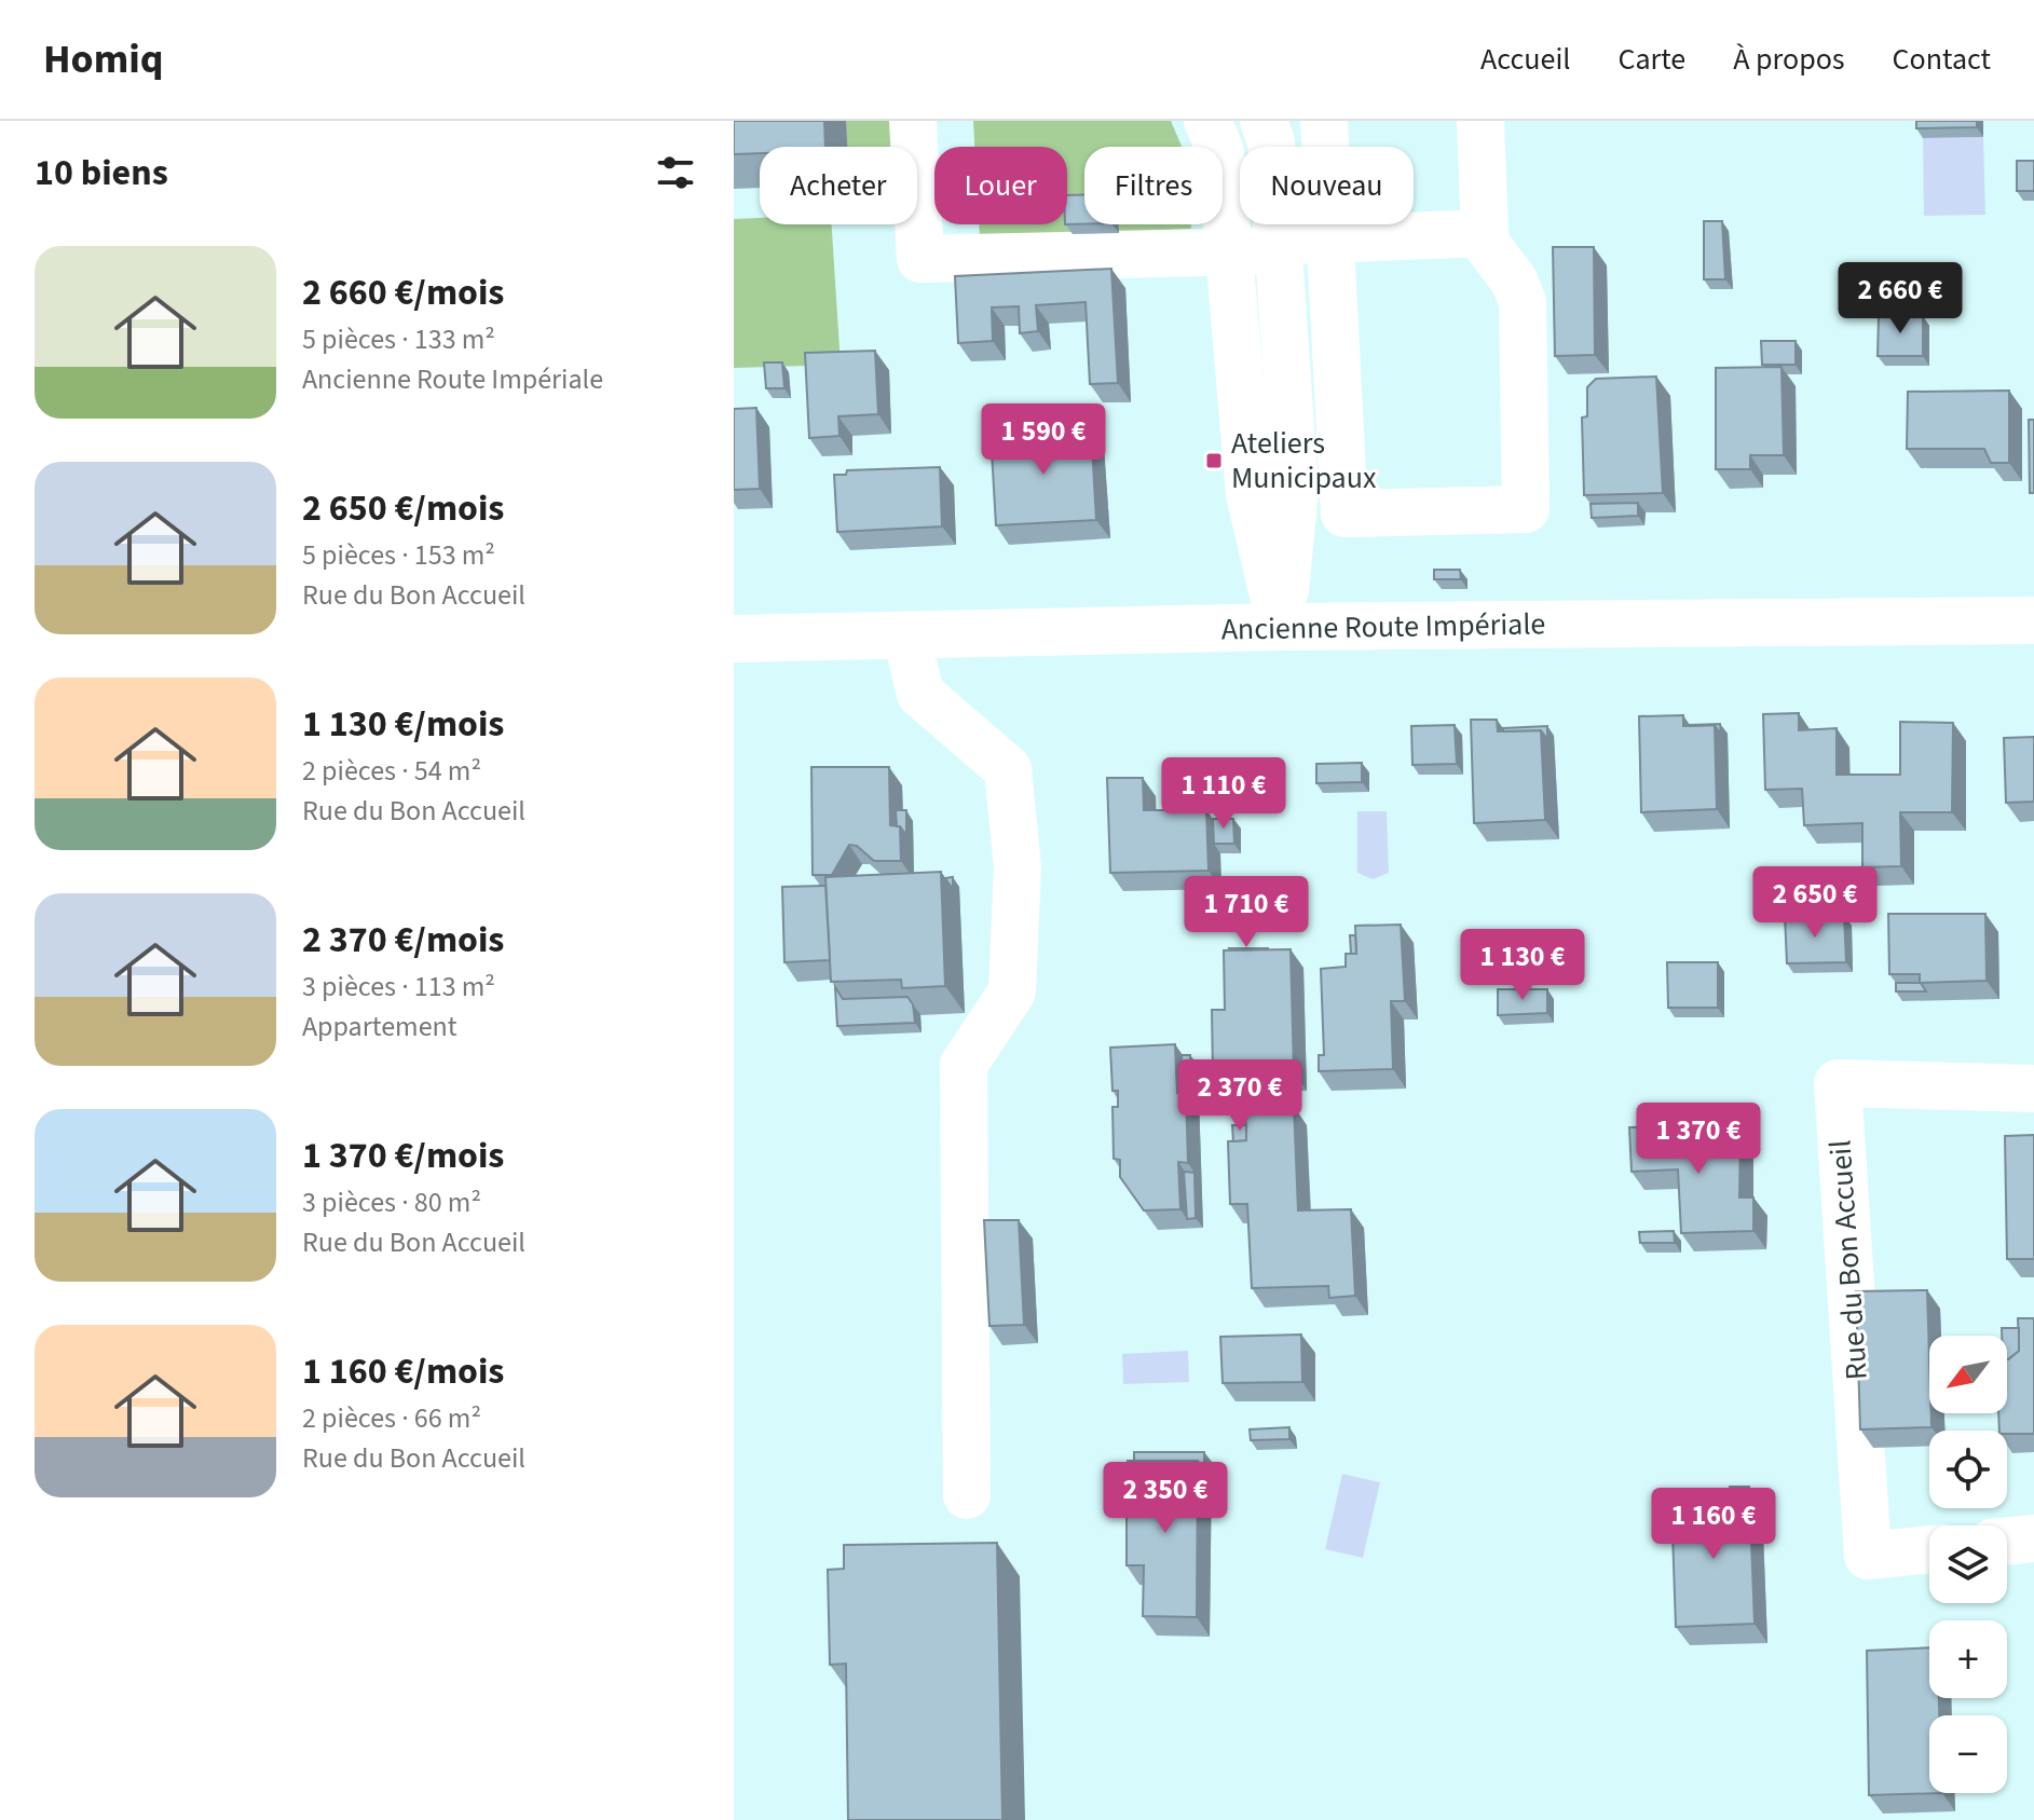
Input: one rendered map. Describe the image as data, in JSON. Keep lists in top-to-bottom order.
{
  "streets": {
    "street": ["Ancienne Route Impériale", "Rue du Bon Accueil"]
  },
  "places": {
    "transit": ["Ateliers Municipaux"]
  },
  "north": "bottom left",
  "page": {
    "header": "Homiq",
    "nav": [
      "Accueil",
      "Carte",
      "À propos",
      "Contact"
    ],
    "heading": "10 biens",
    "chip": [
      "Acheter",
      "Louer",
      "Filtres",
      "Nouveau"
    ],
    "list": [
      {
        "name": "2 660 €/mois",
        "note": "5 pièces · 133 m² · Ancienne Route Impériale"
      },
      {
        "name": "2 650 €/mois",
        "note": "5 pièces · 153 m² · Rue du Bon Accueil"
      },
      {
        "name": "1 130 €/mois",
        "note": "2 pièces · 54 m² · Rue du Bon Accueil"
      },
      {
        "name": "2 370 €/mois",
        "note": "3 pièces · 113 m² · Appartement"
      },
      {
        "name": "1 370 €/mois",
        "note": "3 pièces · 80 m² · Rue du Bon Accueil"
      },
      {
        "name": "1 160 €/mois",
        "note": "2 pièces · 66 m² · Rue du Bon Accueil"
      }
    ],
    "price": [
      "2 660 €",
      "1 590 €",
      "1 110 €",
      "2 650 €",
      "1 710 €",
      "1 130 €",
      "2 370 €",
      "1 370 €",
      "2 350 €",
      "1 160 €"
    ],
    "map_buttons": ["+", "−"]
  }
}
